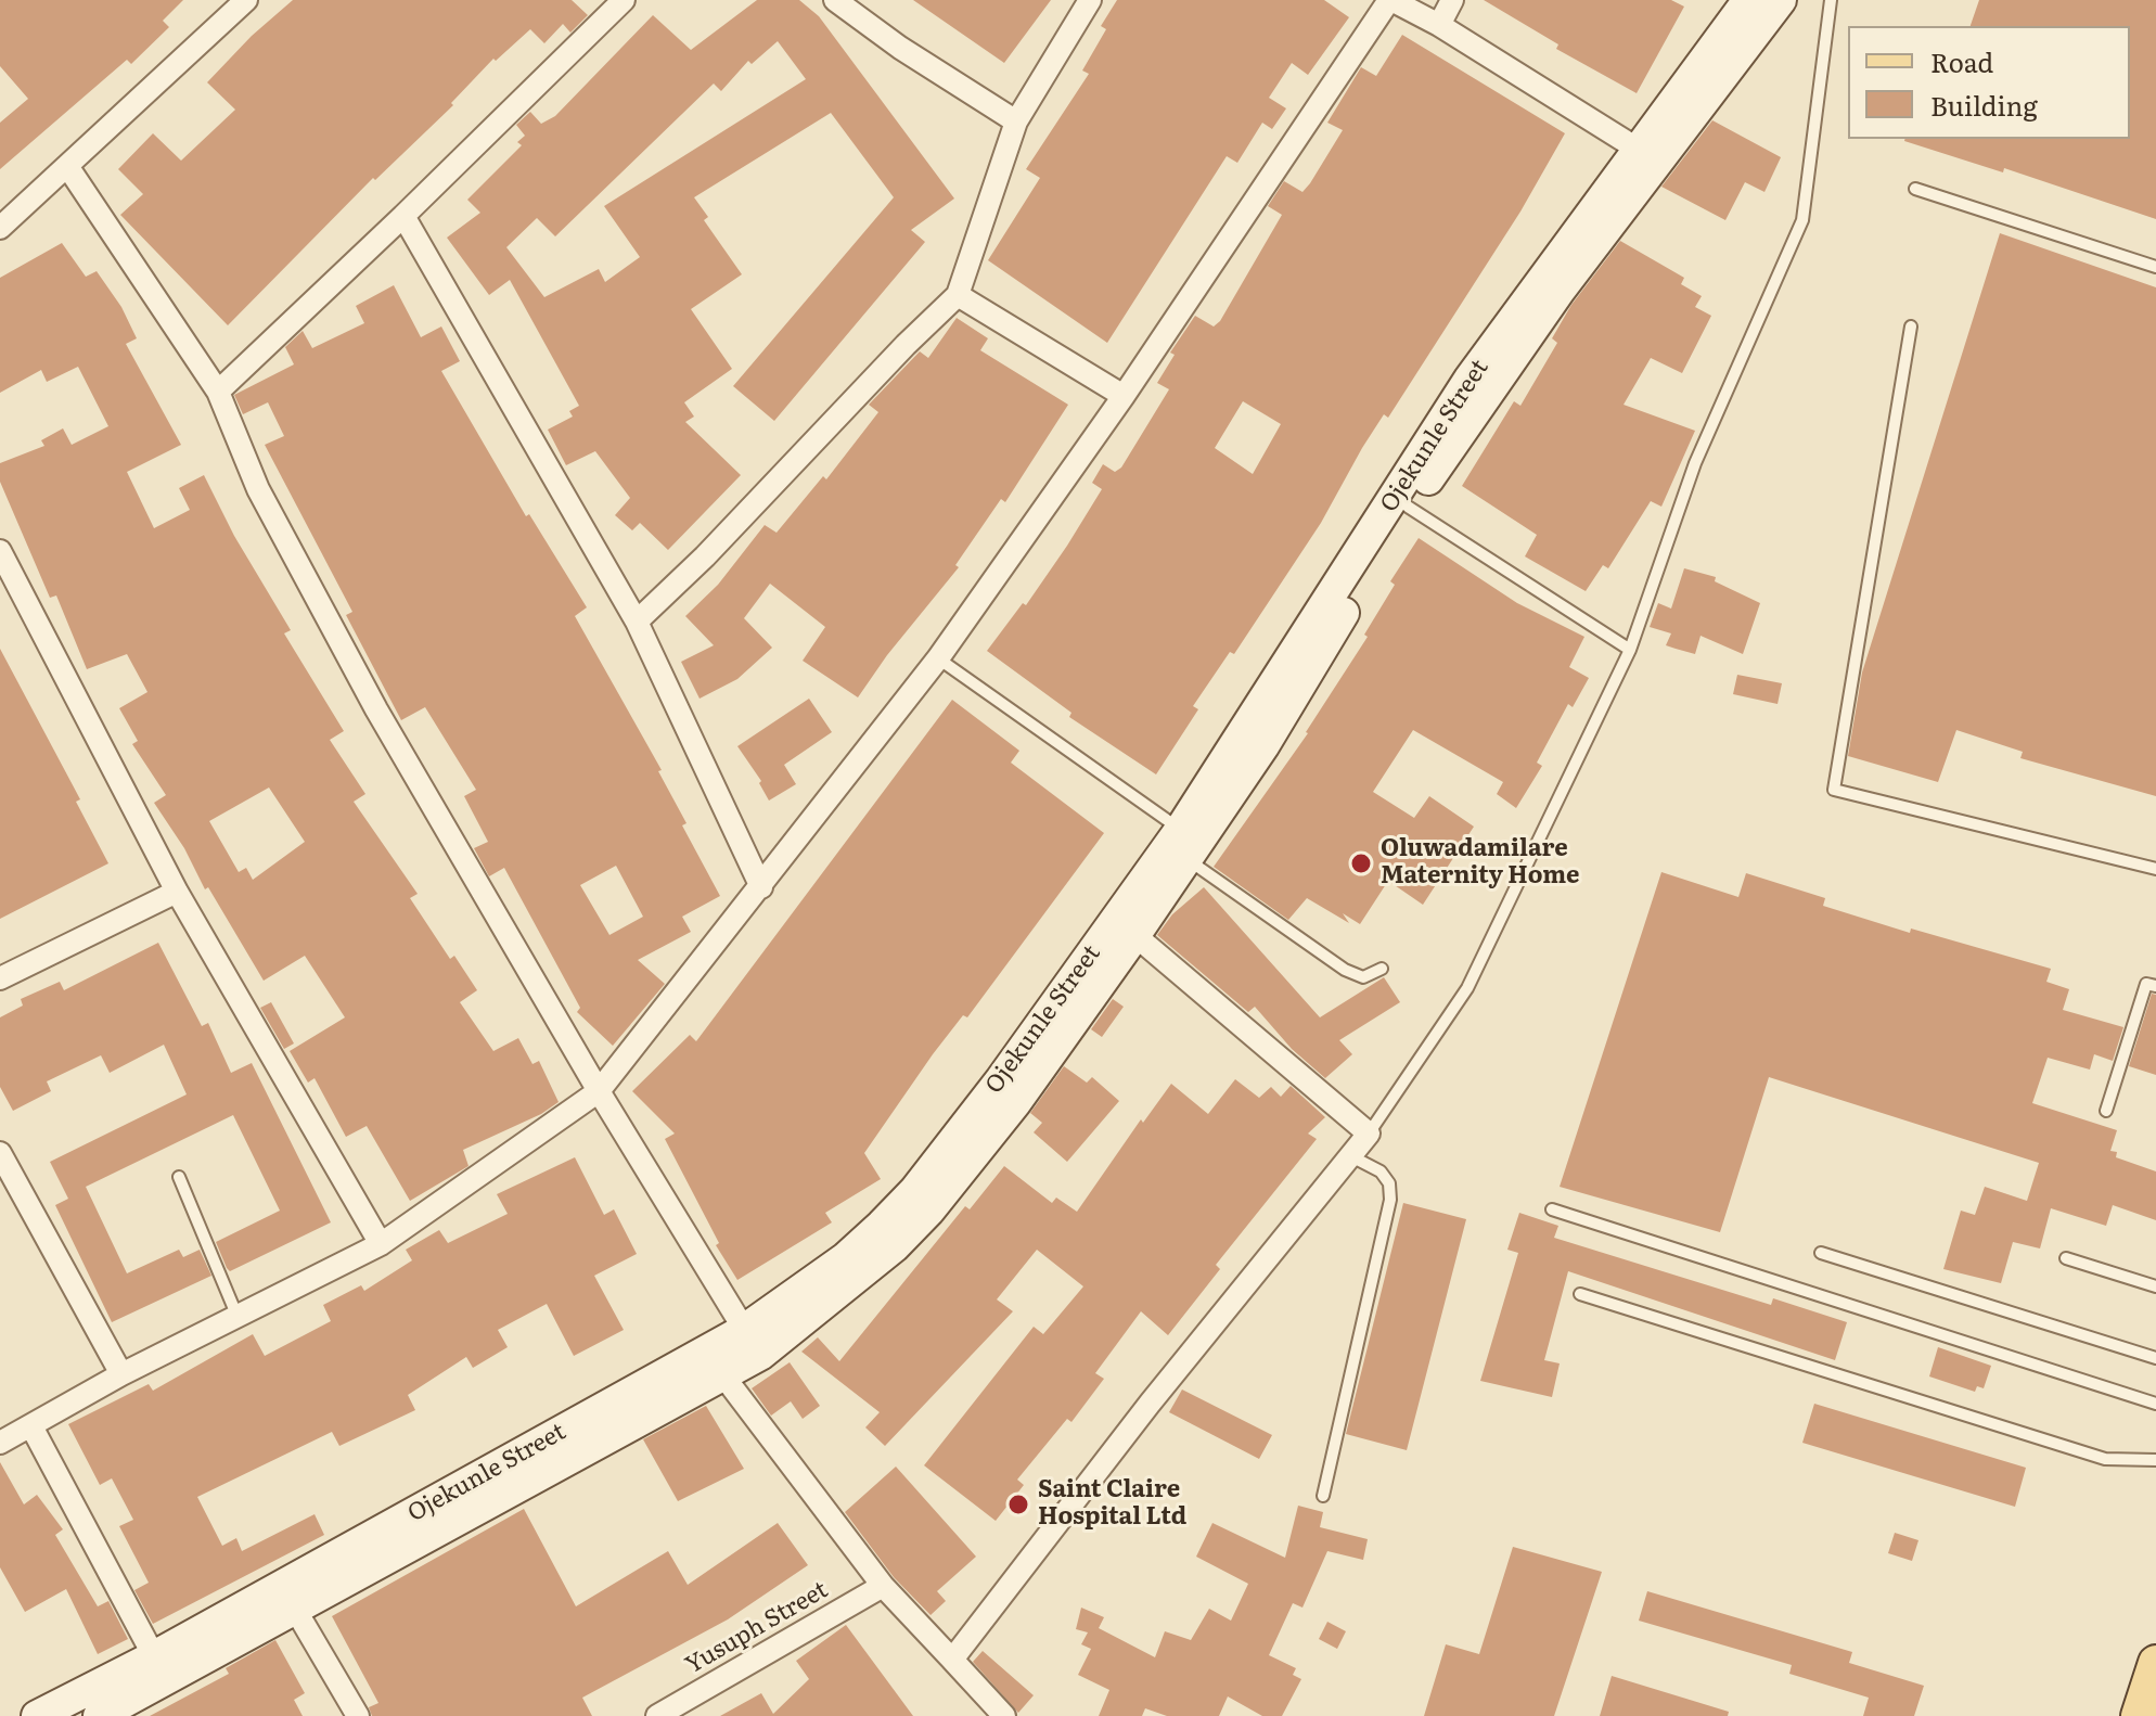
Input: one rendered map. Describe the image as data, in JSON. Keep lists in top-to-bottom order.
{
  "streets": {
    "street": ["Ojekunle Street", "Yusuph Street"]
  },
  "places": ["Oluwadamilare Maternity Home", "Saint Claire Hospital Ltd"],
  "legend": ["Road", "Building"]
}
